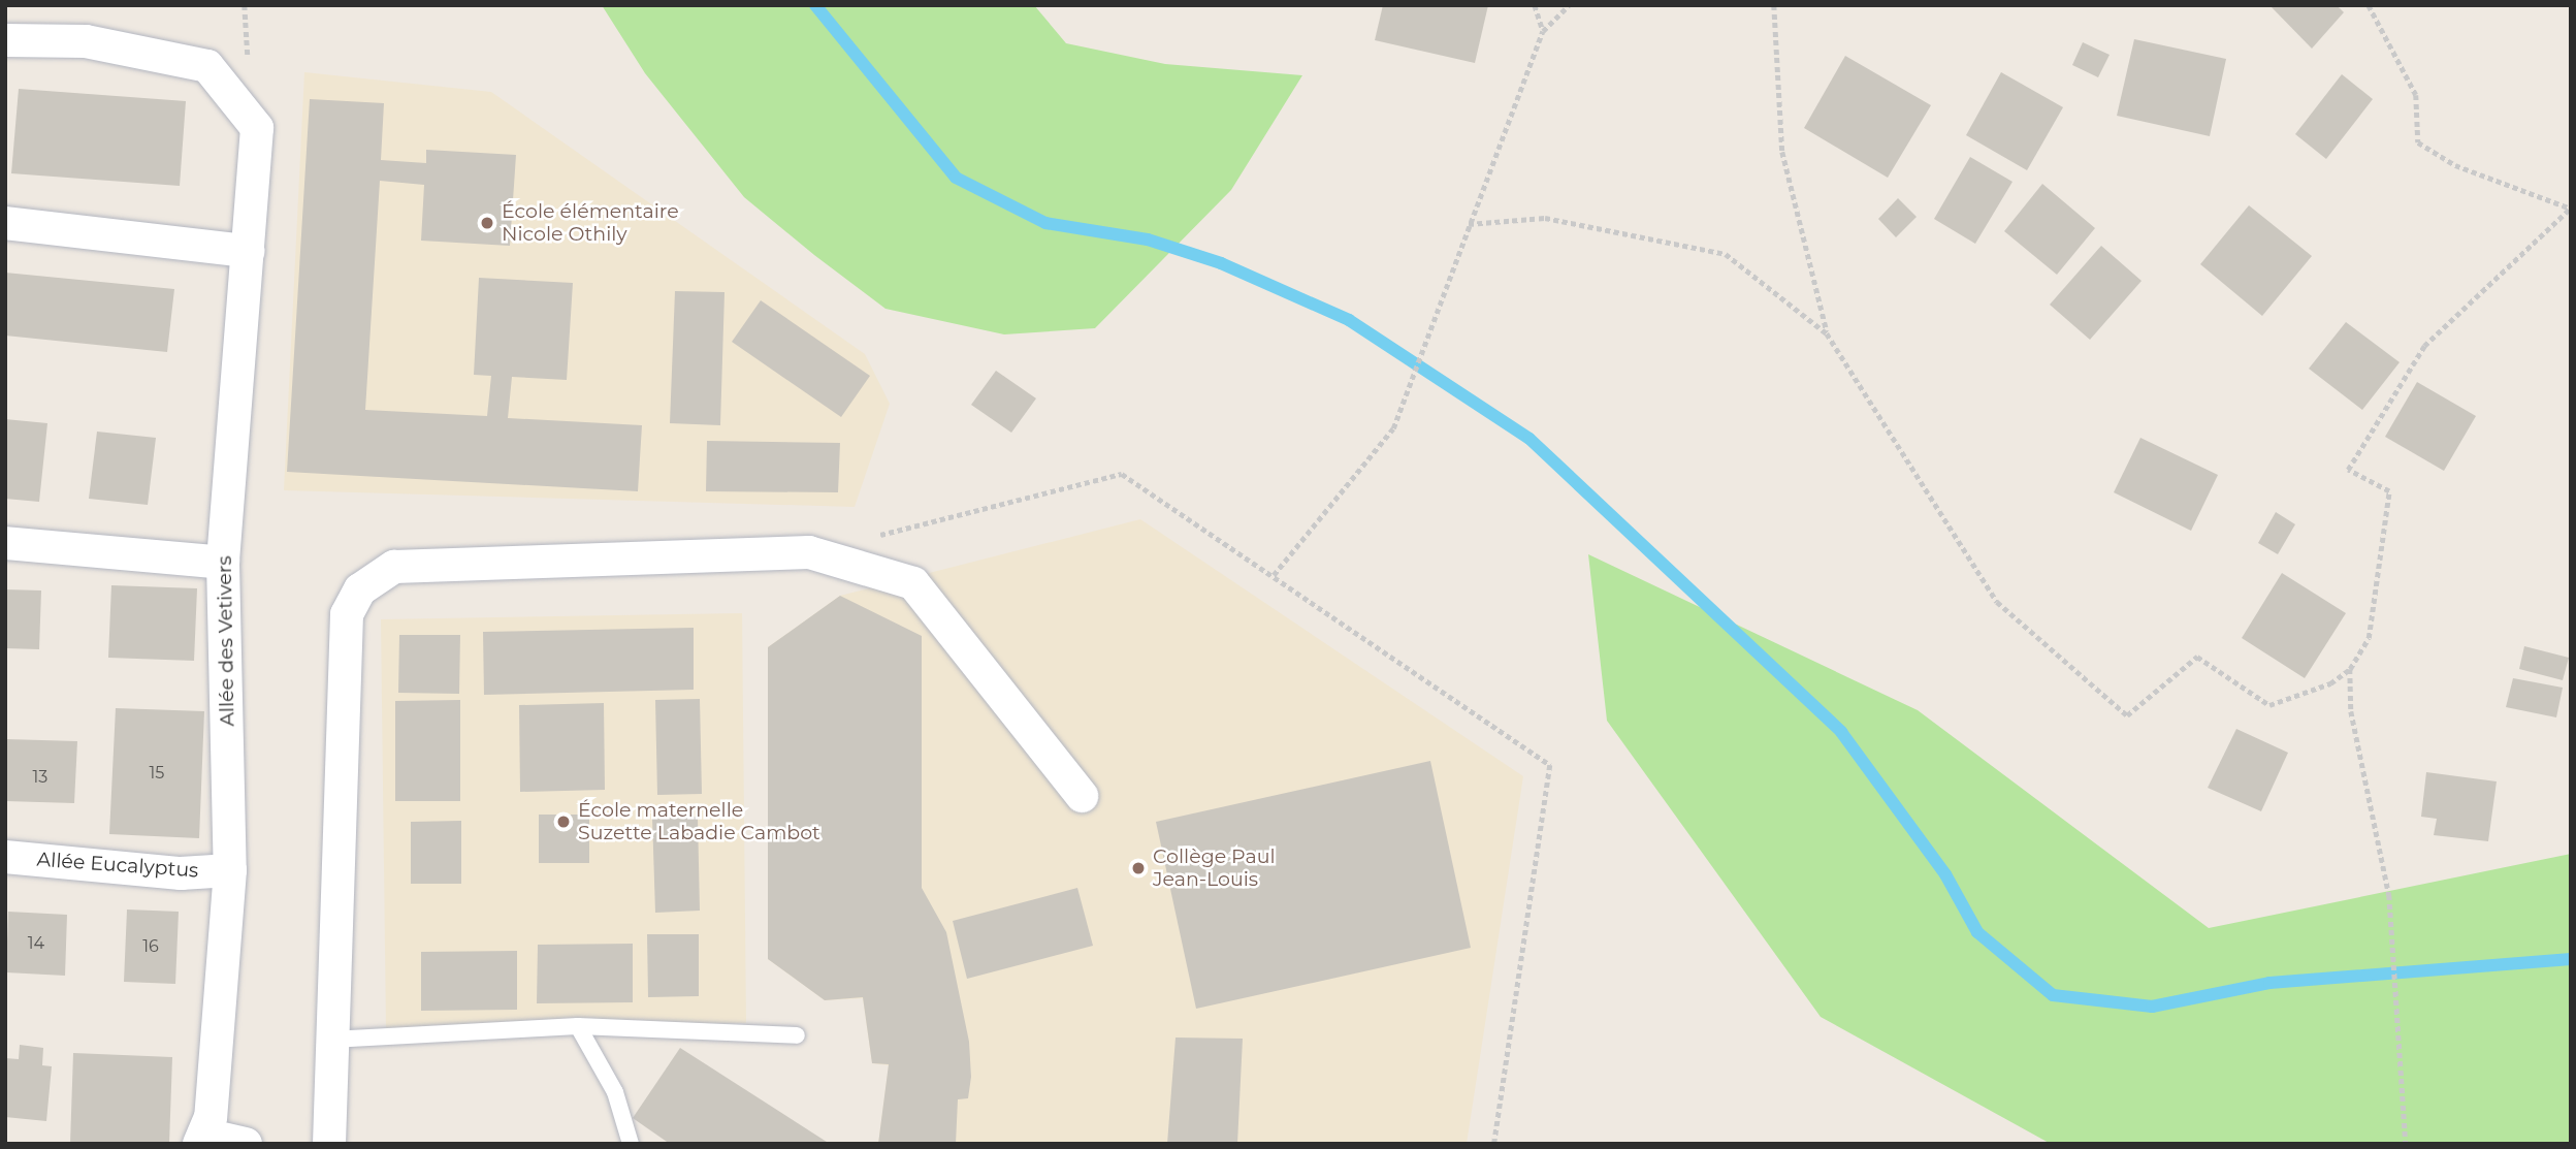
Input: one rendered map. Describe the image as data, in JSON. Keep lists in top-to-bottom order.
{
  "streets": {
    "street": ["Allée des Vetivers", "Allée Eucalyptus"]
  },
  "crossings": [
    ["Allée des Vetivers", "Allée Eucalyptus"]
  ],
  "places": ["École élémentaire Nicole Othily", "École maternelle Suzette Labadie Cambot", "Collège Paul Jean-Louis"],
  "house_numbers": [
    "15",
    "13",
    "14",
    "16"
  ]
}
